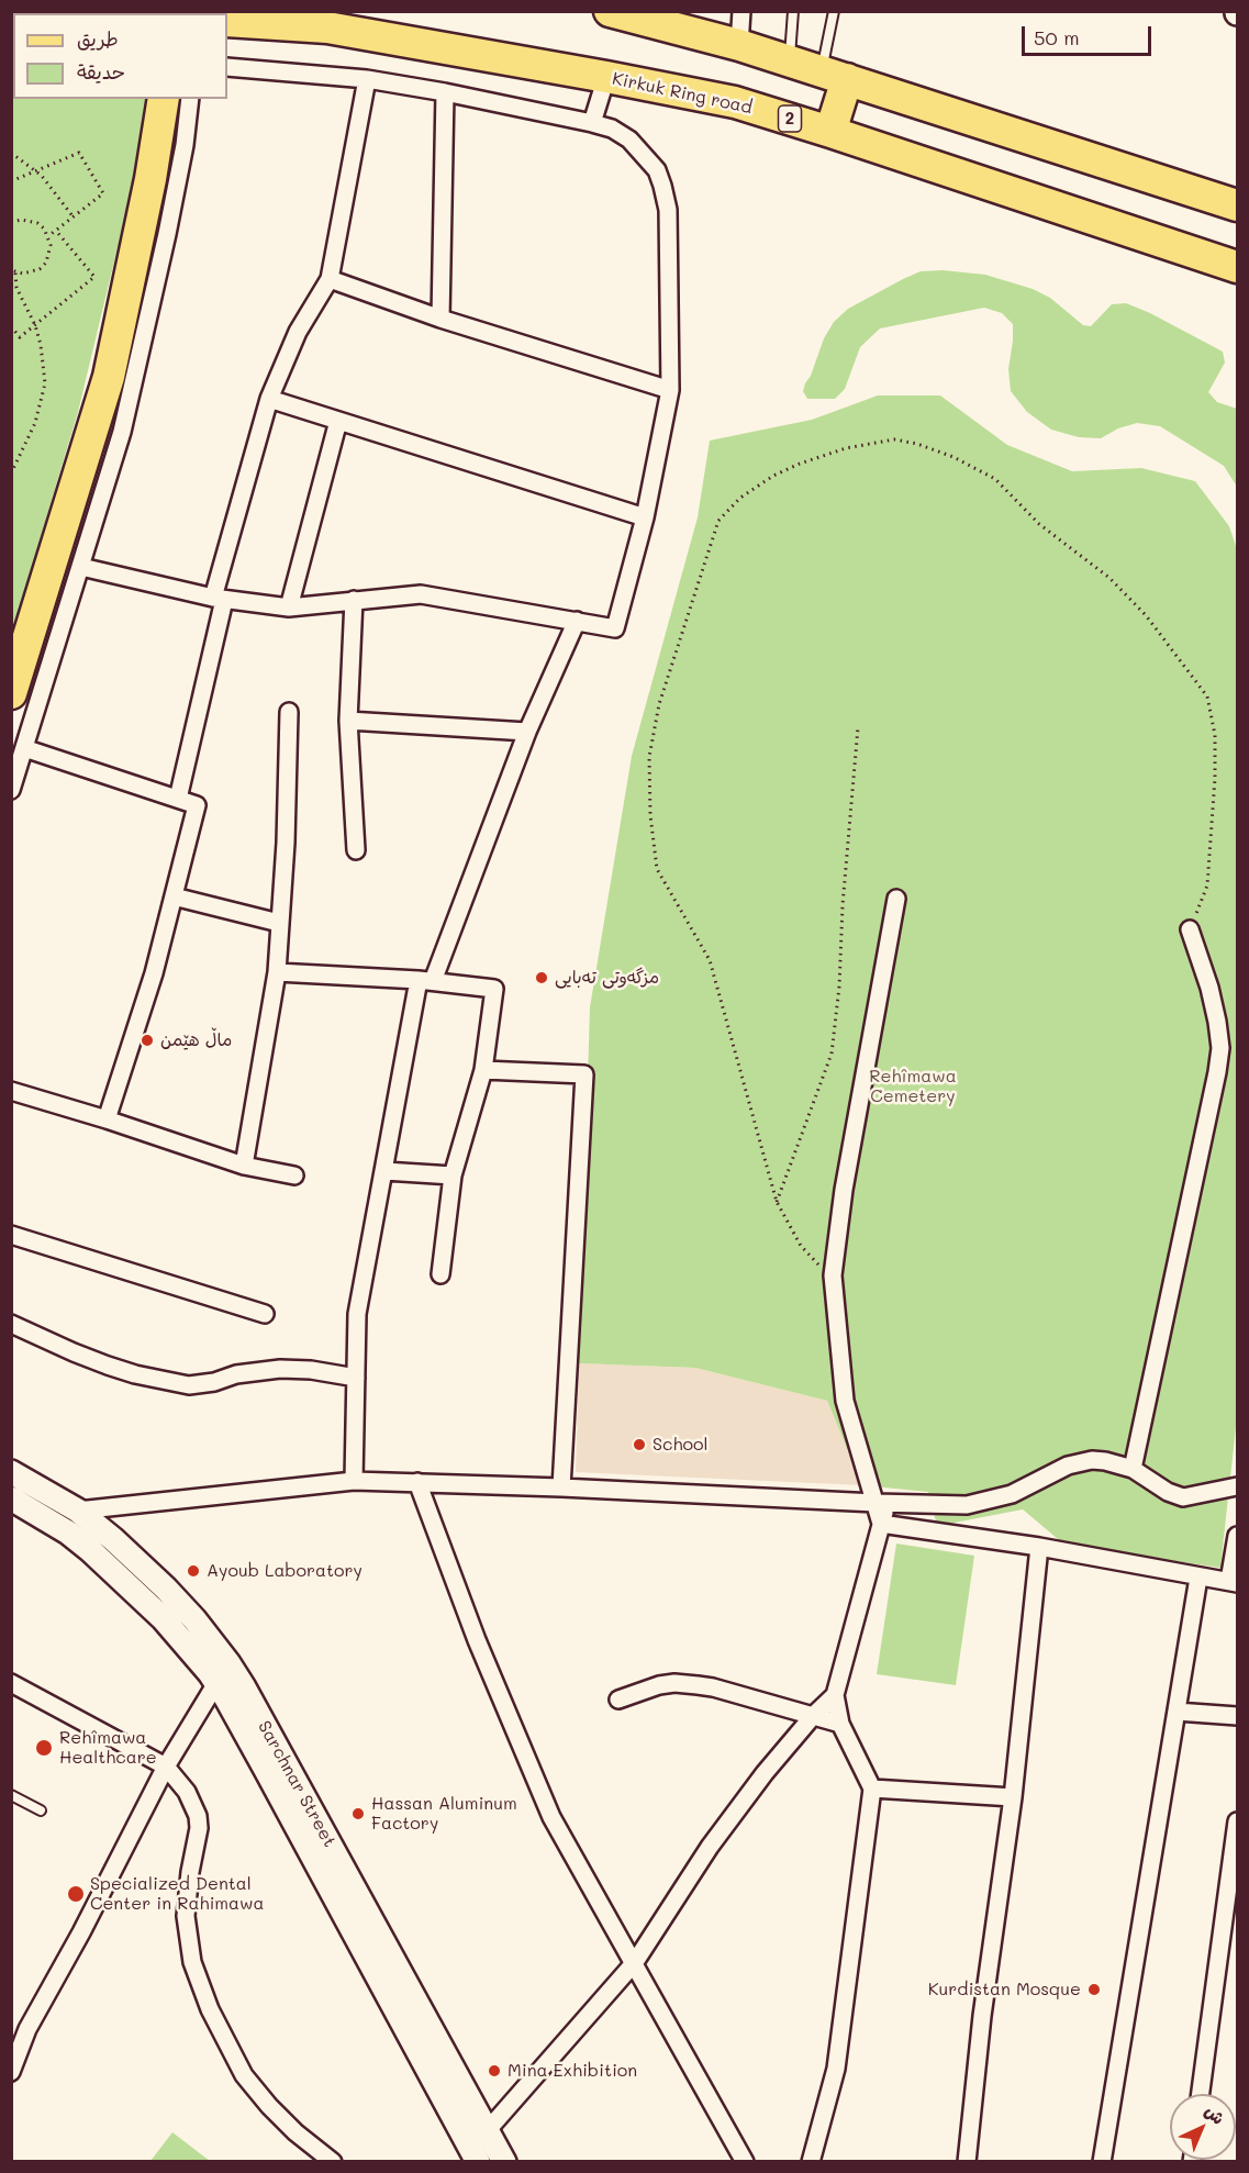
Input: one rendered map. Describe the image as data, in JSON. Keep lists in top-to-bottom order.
{
  "streets": {
    "highway": ["Kirkuk Ring road", "2"],
    "street": ["Sarchnar Street"]
  },
  "parks": ["Rehîmawa Cemetery"],
  "places": [
    "مزگەوتی تەبایی",
    "ماڵ هێمن",
    "School",
    "Ayoub Laboratory",
    "Rehîmawa Healthcare",
    "Hassan Aluminum Factory",
    "Specialized Dental Center in Rahimawa",
    "Kurdistan Mosque",
    "Mina Exhibition"
  ],
  "legend": ["طريق", "حديقة"],
  "scale_bar": "50 m",
  "north": "top right"
}
